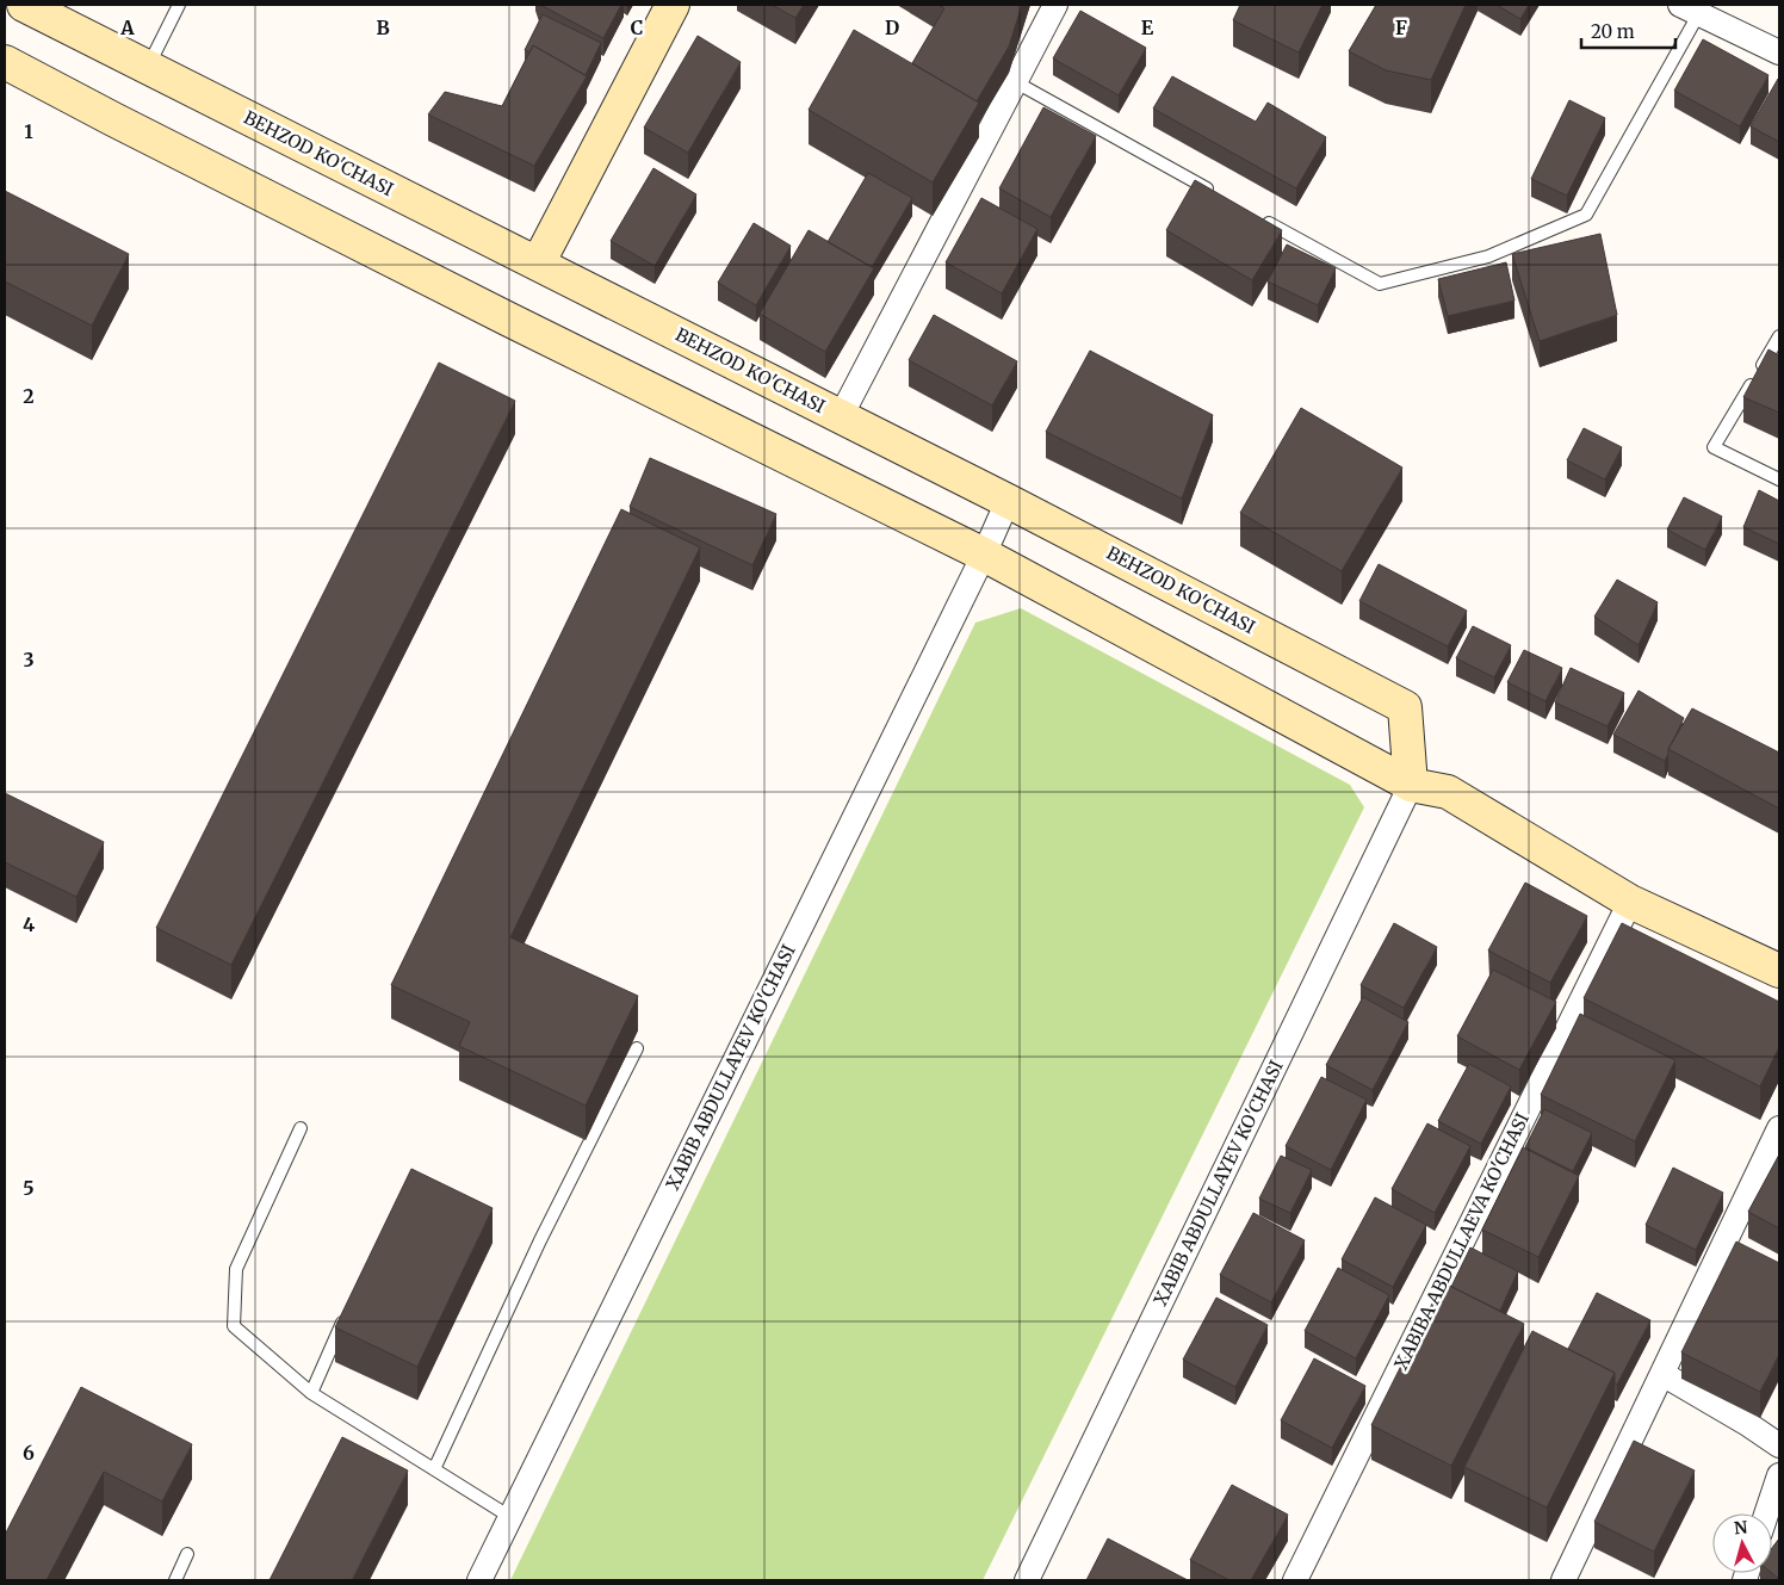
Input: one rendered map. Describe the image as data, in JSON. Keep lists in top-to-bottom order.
{
  "streets": {
    "street": ["BEHZOD KO'CHASI", "XABIB ABDULLAYEV KO'CHASI", "XABIBA ABDULLAEVA KO'CHASI"]
  },
  "crossings": [
    ["BEHZOD KO'CHASI", "XABIB ABDULLAYEV KO'CHASI"]
  ],
  "scale_bar": "20 m",
  "north": "top",
  "grid": {
    "columns": [
      "A",
      "B",
      "C",
      "D",
      "E",
      "F"
    ],
    "rows": [
      "1",
      "2",
      "3",
      "4",
      "5",
      "6"
    ]
  }
}
